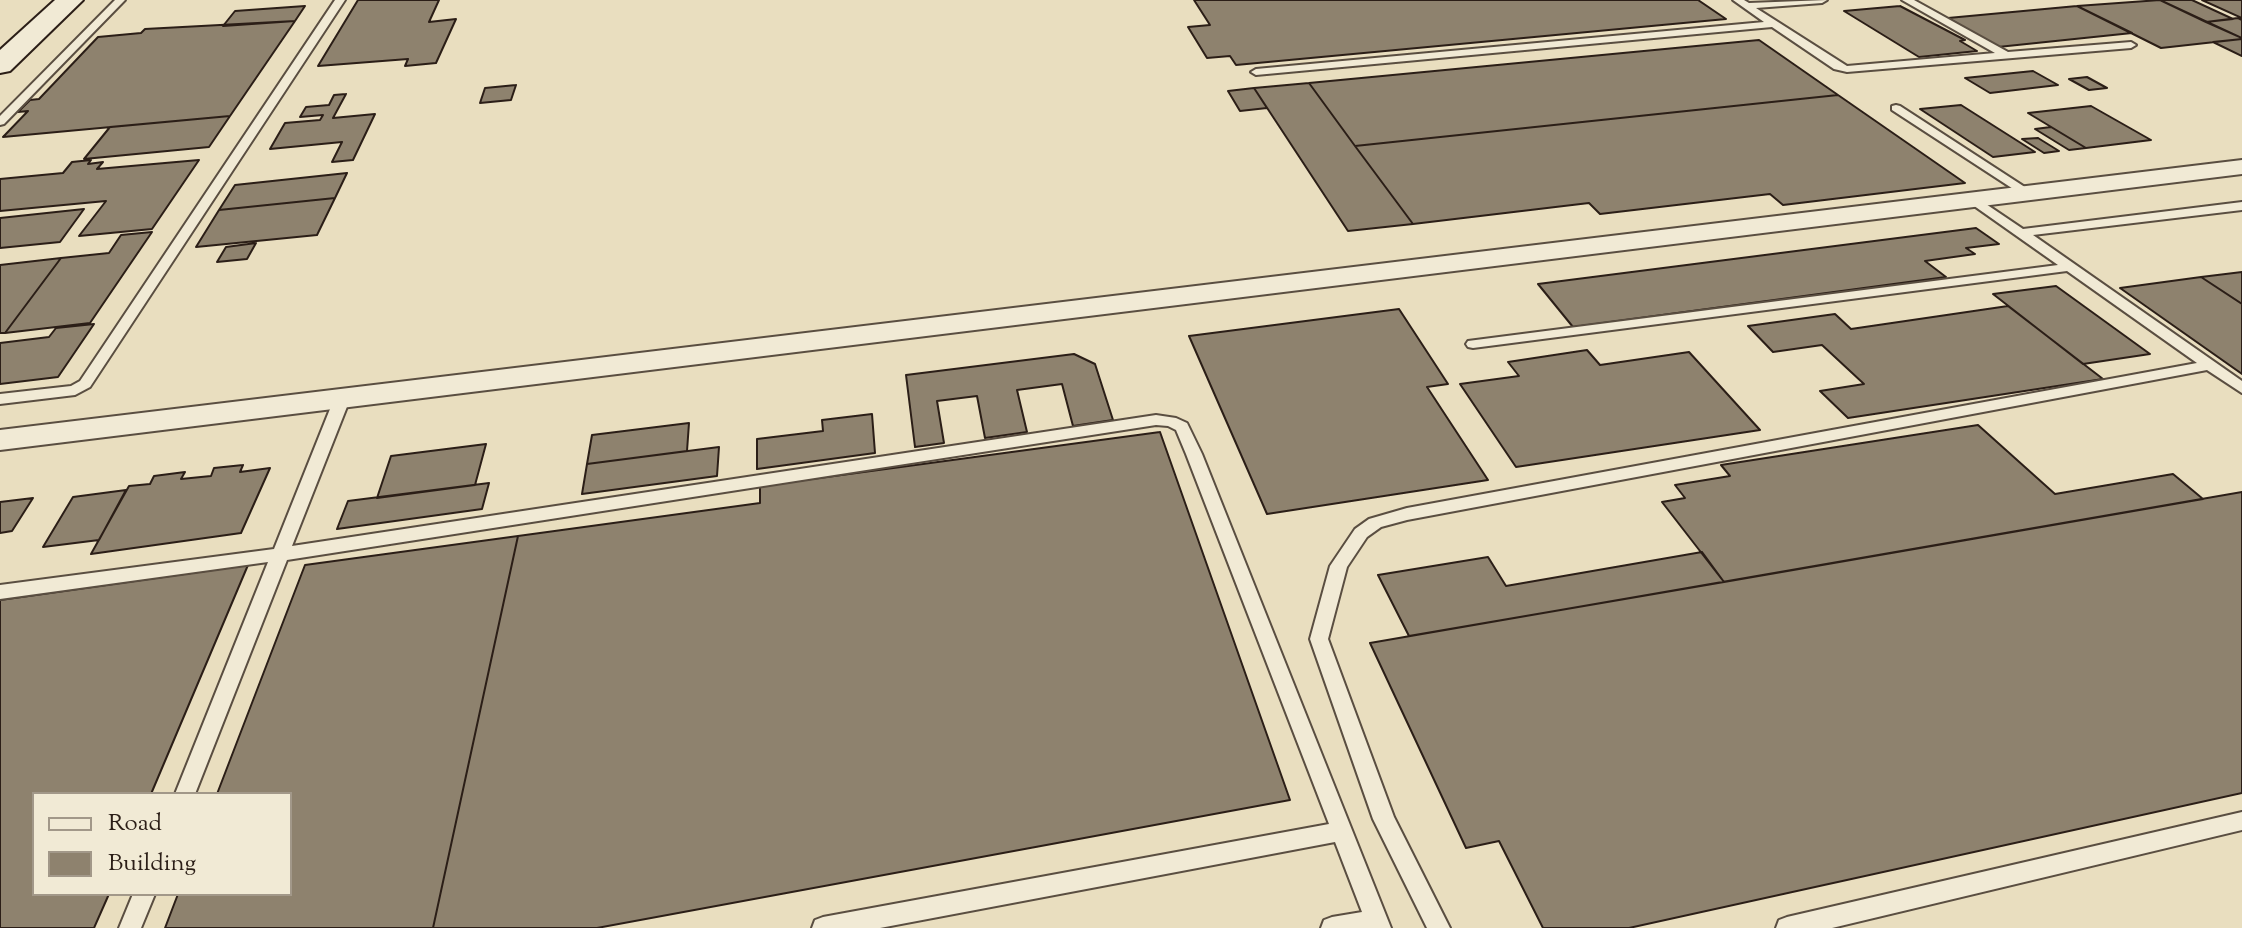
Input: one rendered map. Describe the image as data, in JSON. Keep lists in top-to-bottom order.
{
  "legend": ["Road", "Building"]
}
